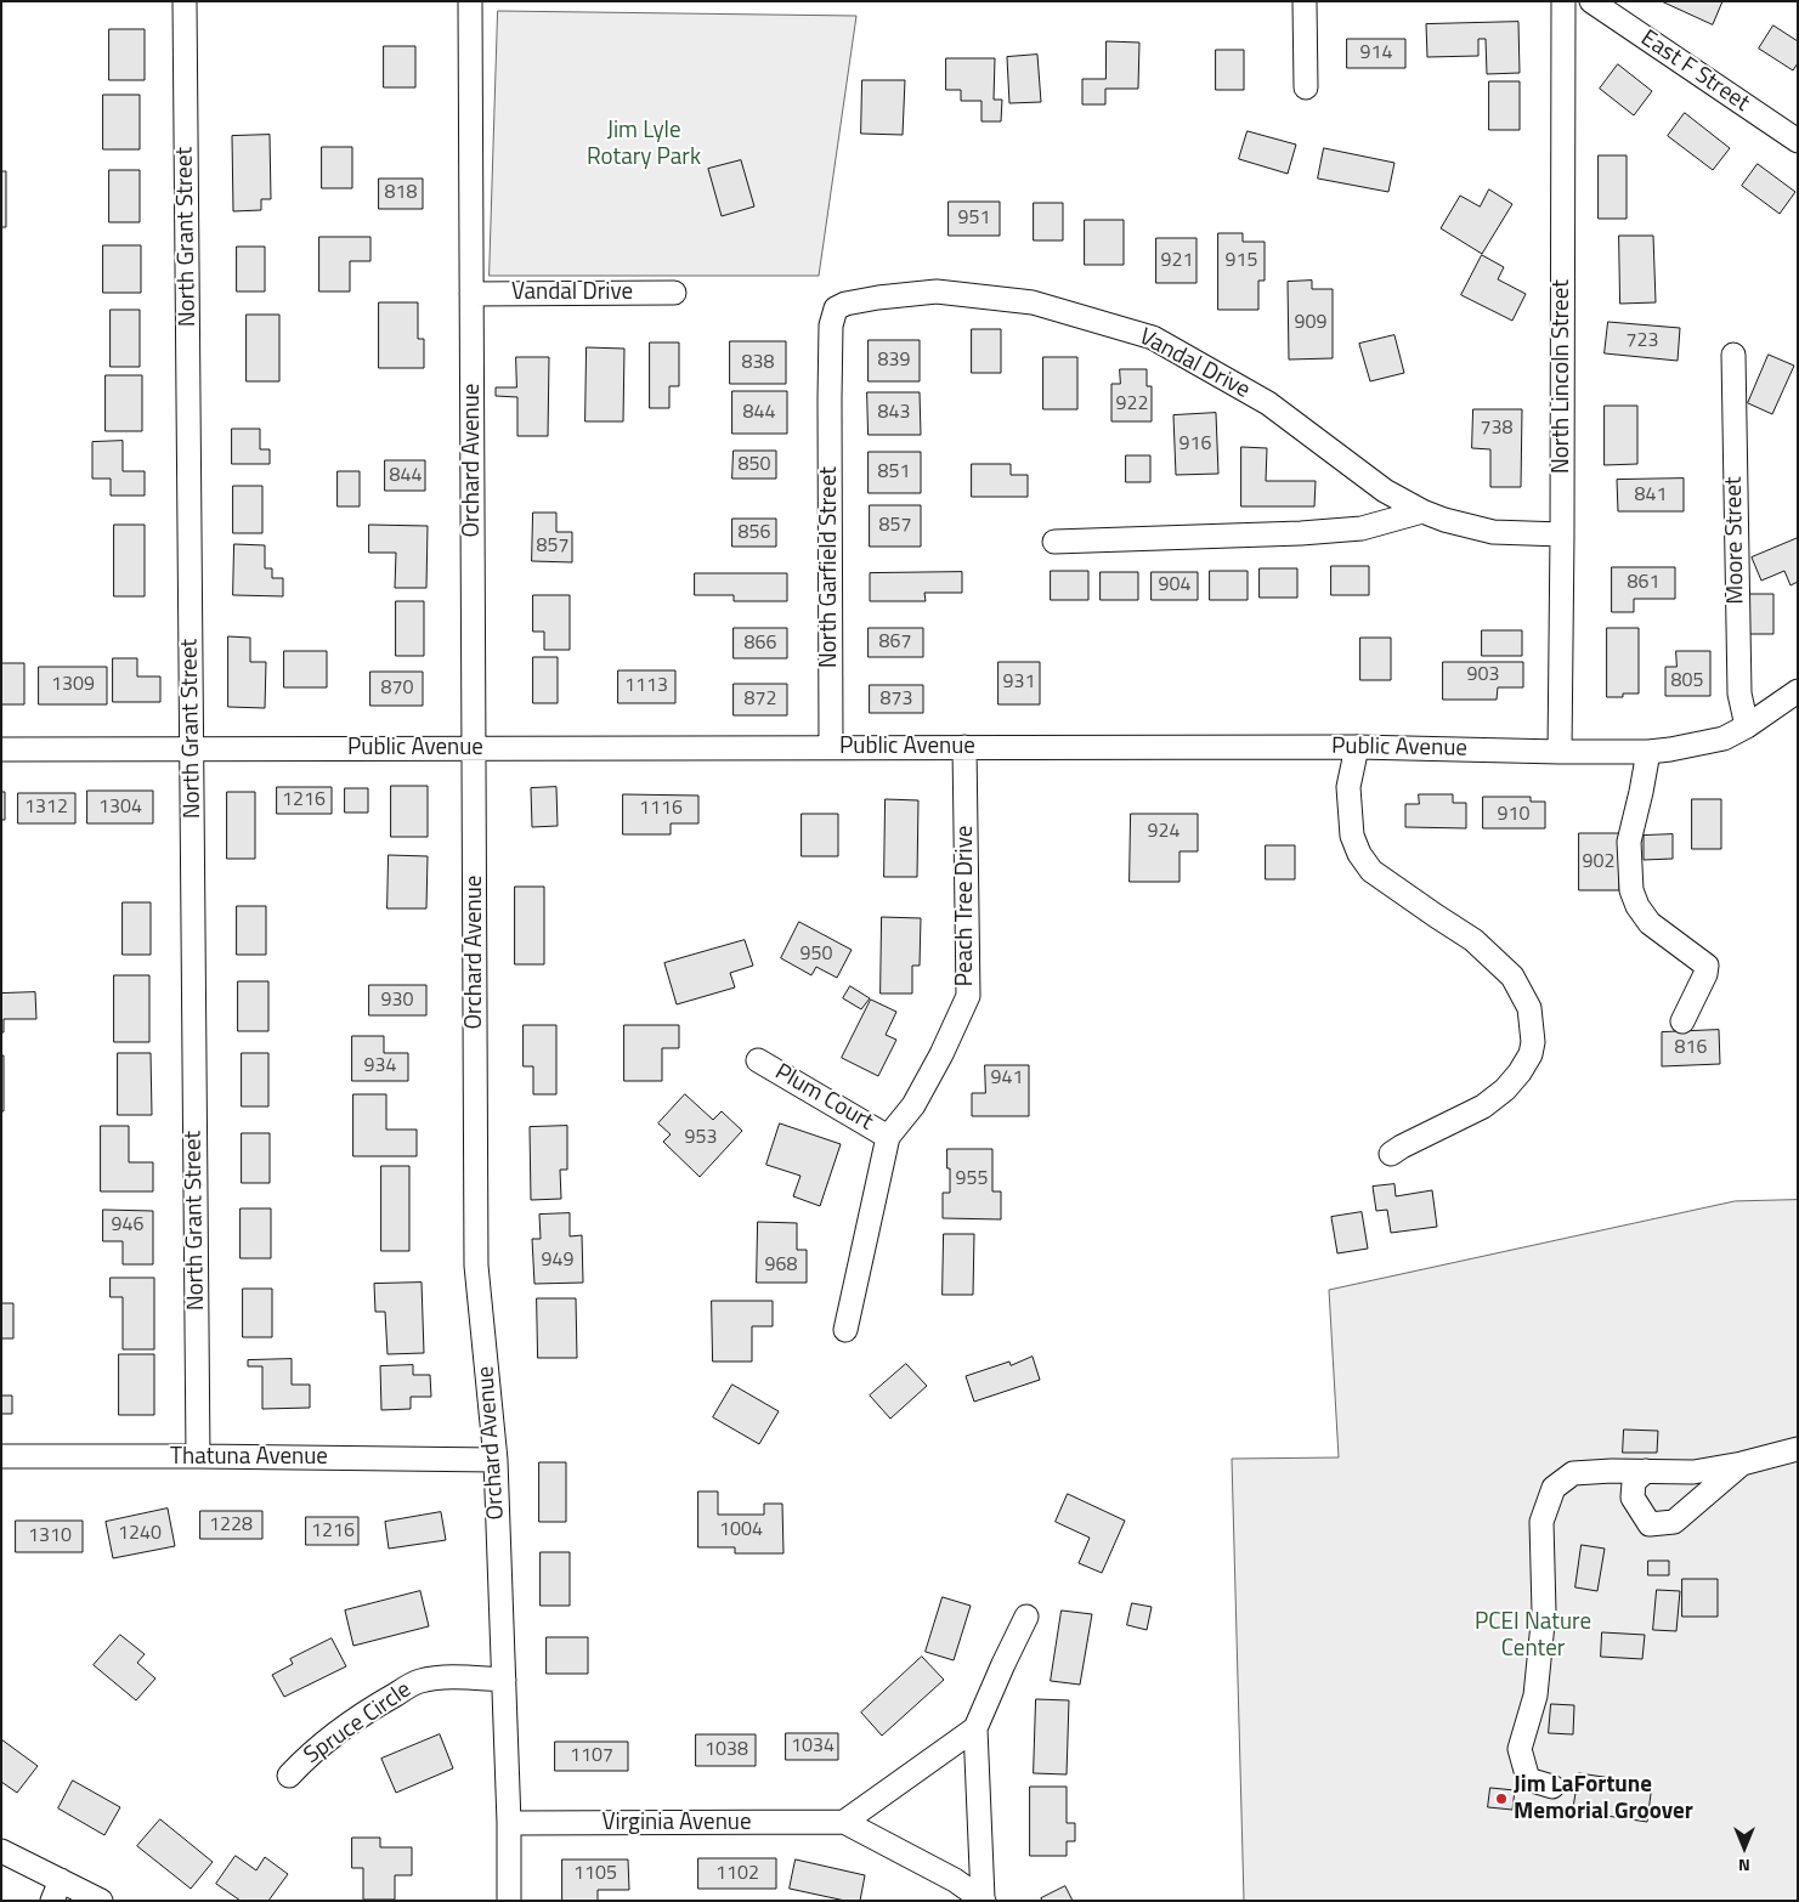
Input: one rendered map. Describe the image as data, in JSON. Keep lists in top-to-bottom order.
{
  "streets": {
    "street": [
      "East F Street",
      "North Grant Street",
      "Vandal Drive",
      "North Lincoln Street",
      "Orchard Avenue",
      "Moore Street",
      "North Garfield Street",
      "Public Avenue",
      "Peach Tree Drive",
      "Plum Court",
      "Thatuna Avenue",
      "Spruce Circle",
      "Virginia Avenue"
    ]
  },
  "crossings": [
    ["North Grant Street", "Public Avenue"],
    ["North Grant Street", "Thatuna Avenue"],
    ["Vandal Drive", "North Lincoln Street"],
    ["Vandal Drive", "Orchard Avenue"],
    ["Vandal Drive", "North Garfield Street"],
    ["North Lincoln Street", "Public Avenue"],
    ["Orchard Avenue", "Public Avenue"],
    ["Orchard Avenue", "Thatuna Avenue"],
    ["Orchard Avenue", "Spruce Circle"],
    ["Orchard Avenue", "Virginia Avenue"],
    ["Moore Street", "Public Avenue"],
    ["North Garfield Street", "Public Avenue"],
    ["Public Avenue", "Peach Tree Drive"],
    ["Peach Tree Drive", "Plum Court"]
  ],
  "parks": ["Jim Lyle Rotary Park", "PCEI Nature Center"],
  "places": ["Jim LaFortune Memorial Groover"],
  "house_numbers": [
    "914",
    "818",
    "951",
    "921",
    "915",
    "909",
    "723",
    "839",
    "838",
    "922",
    "844",
    "843",
    "738",
    "916",
    "850",
    "851",
    "844",
    "841",
    "857",
    "856",
    "857",
    "861",
    "904",
    "867",
    "866",
    "903",
    "805",
    "931",
    "1309",
    "1113",
    "870",
    "872",
    "873",
    "1216",
    "1312",
    "1304",
    "1116",
    "910",
    "924",
    "902",
    "950",
    "930",
    "816",
    "934",
    "941",
    "953",
    "955",
    "946",
    "949",
    "968",
    "1228",
    "1004",
    "1216",
    "1240",
    "1310",
    "1034",
    "1038",
    "1107",
    "1105",
    "1102"
  ],
  "north": "bottom"
}
